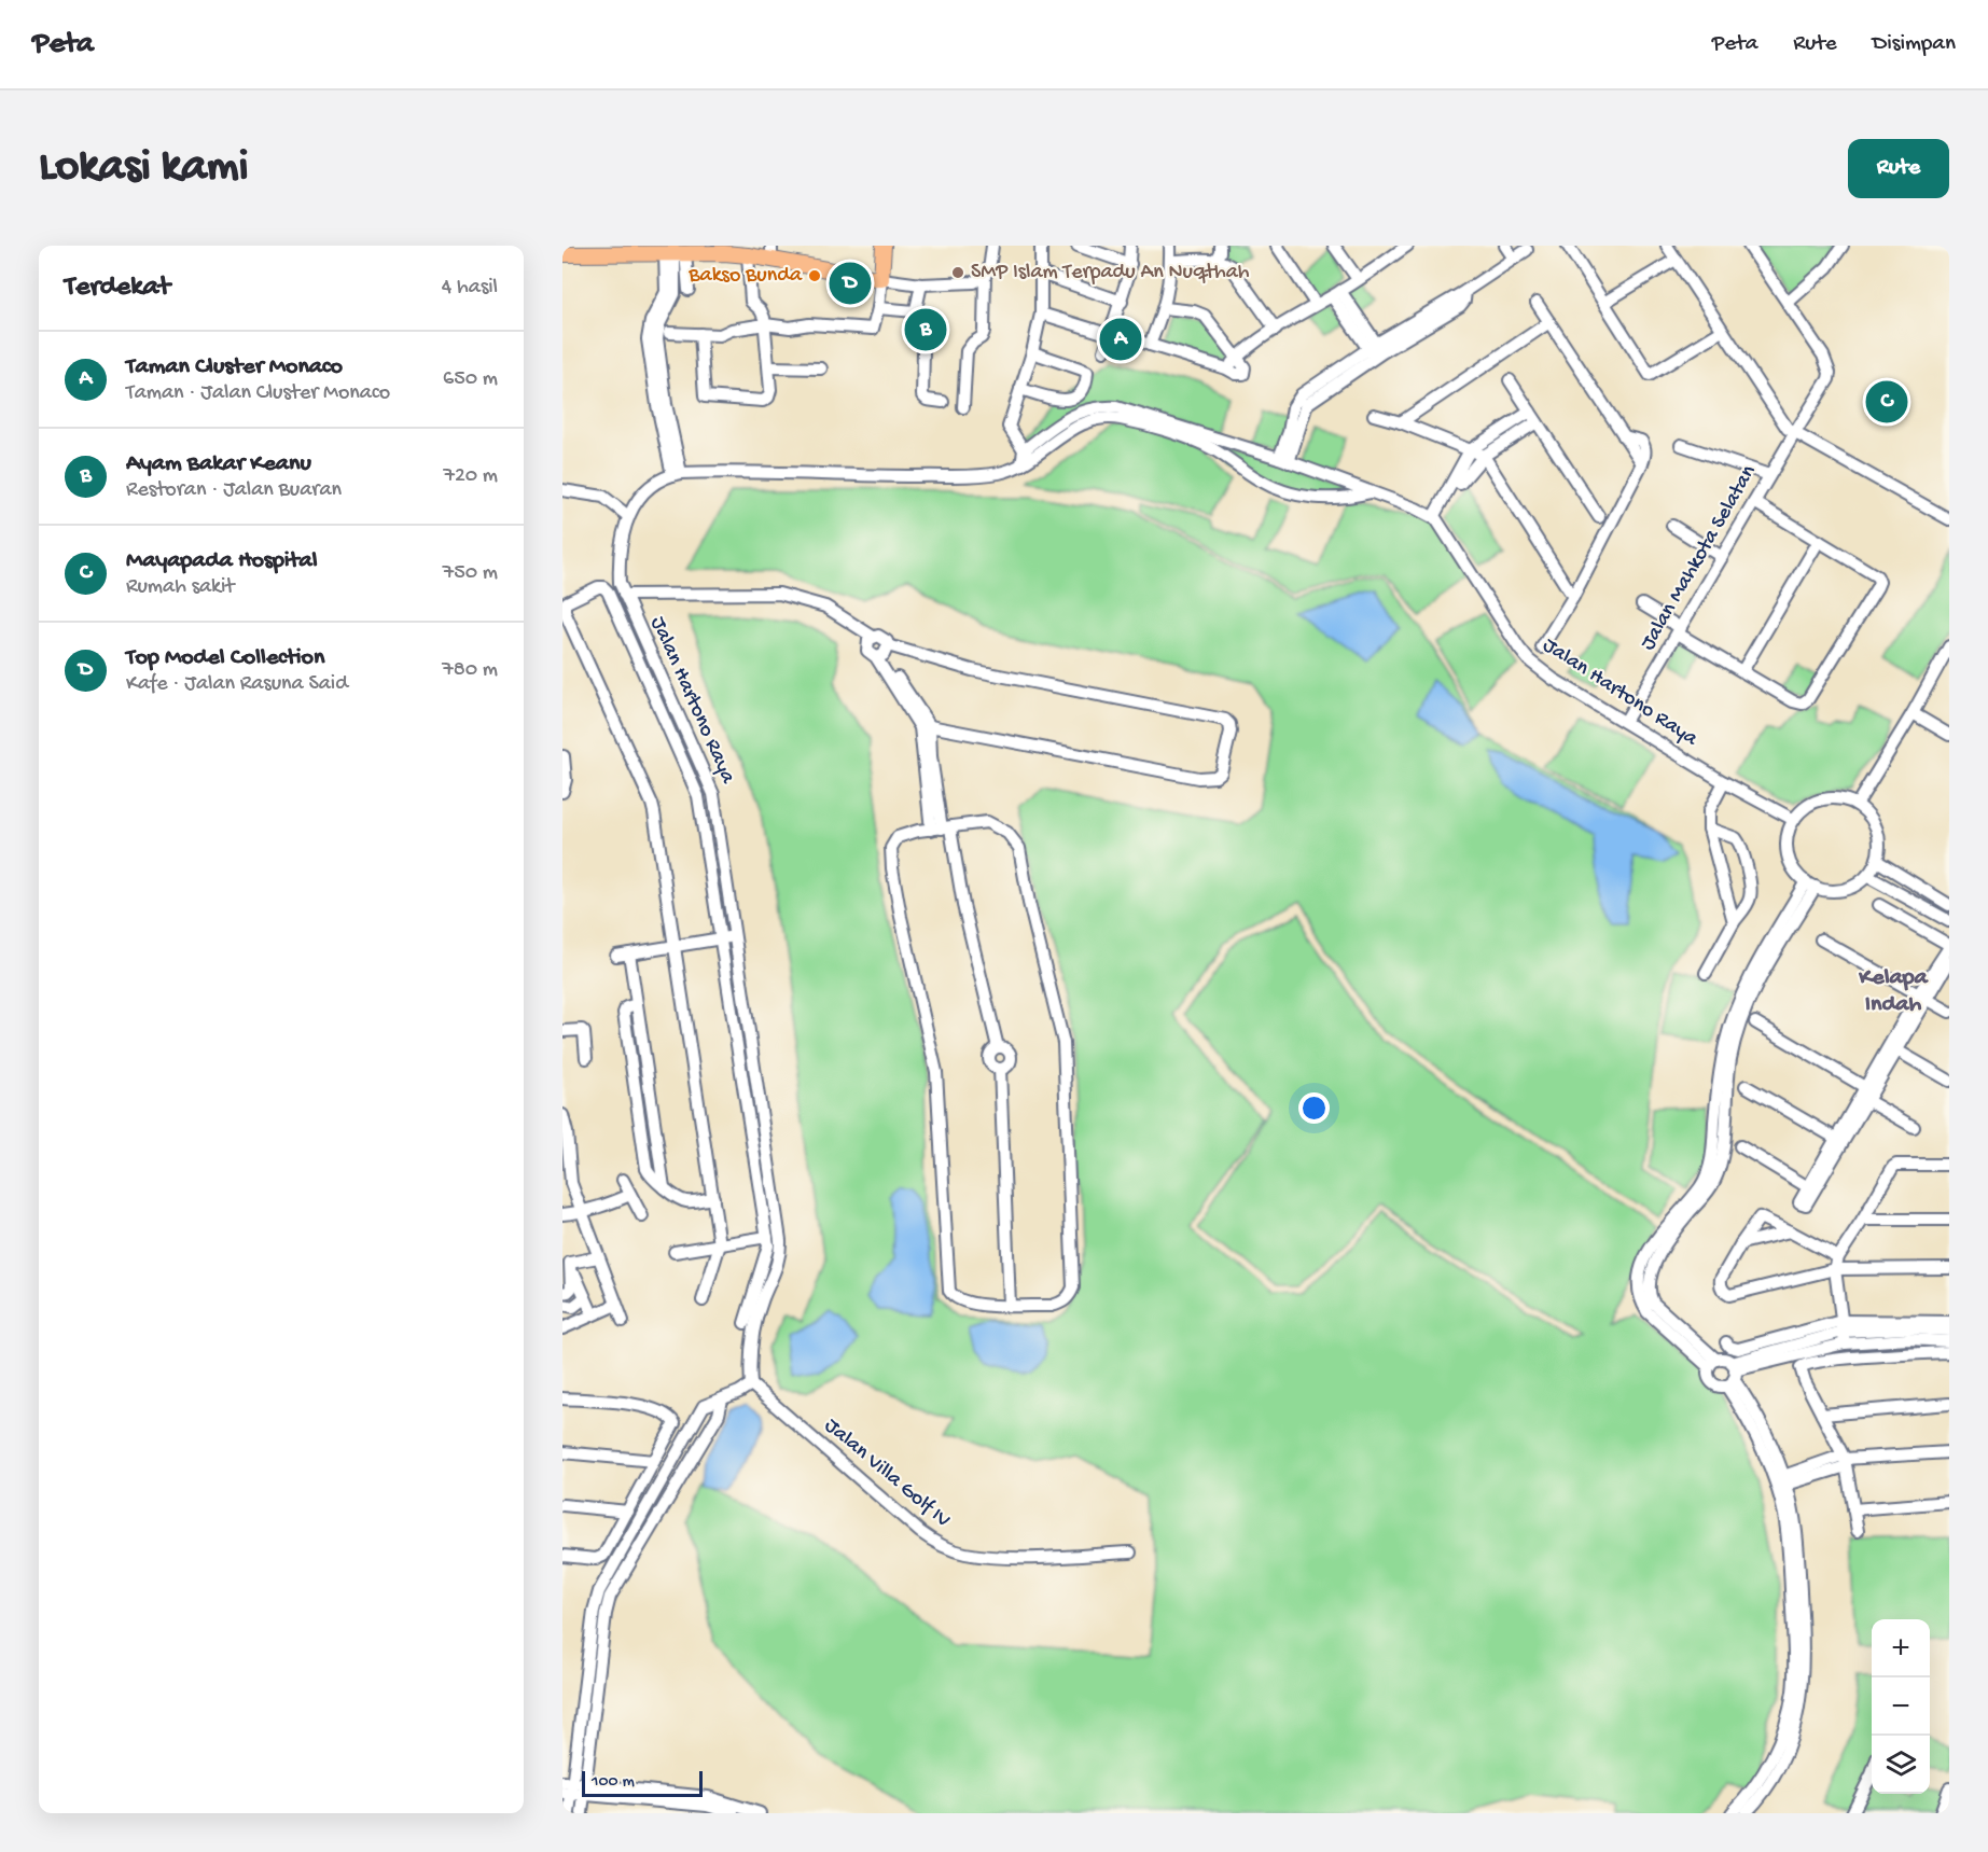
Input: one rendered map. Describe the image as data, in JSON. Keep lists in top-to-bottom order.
{
  "streets": {
    "street": ["Jalan Mahkota Selatan", "Jalan Hartono Raya", "Jalan Villa Golf IV"]
  },
  "crossings": [
    ["Jalan Mahkota Selatan", "Jalan Hartono Raya"],
    ["Jalan Hartono Raya", "Jalan Villa Golf IV"]
  ],
  "districts": ["Kelapa Indah"],
  "places": ["SMP Islam Terpadu An Nuqthah", "Bakso Bunda"],
  "scale_bar": "100 m",
  "page": {
    "header": "Peta",
    "nav": ["Peta", "Rute", "Disimpan"],
    "buttons": "Rute",
    "title": "Lokasi kami",
    "heading": ["Terdekat", "4 hasil"],
    "pins": [
      "D",
      "B",
      "A",
      "C"
    ],
    "list": [
      {
        "mark": "A",
        "name": "Taman Cluster Monaco",
        "note": "Taman · Jalan Cluster Monaco",
        "value": "650 m"
      },
      {
        "mark": "B",
        "name": "Ayam Bakar Keanu",
        "note": "Restoran · Jalan Buaran",
        "value": "720 m"
      },
      {
        "mark": "C",
        "name": "Mayapada Hospital",
        "note": "Rumah sakit",
        "value": "750 m"
      },
      {
        "mark": "D",
        "name": "Top Model Collection",
        "note": "Kafe · Jalan Rasuna Said",
        "value": "780 m"
      }
    ],
    "map_buttons": ["+", "−"],
    "scale": "100 m"
  }
}
